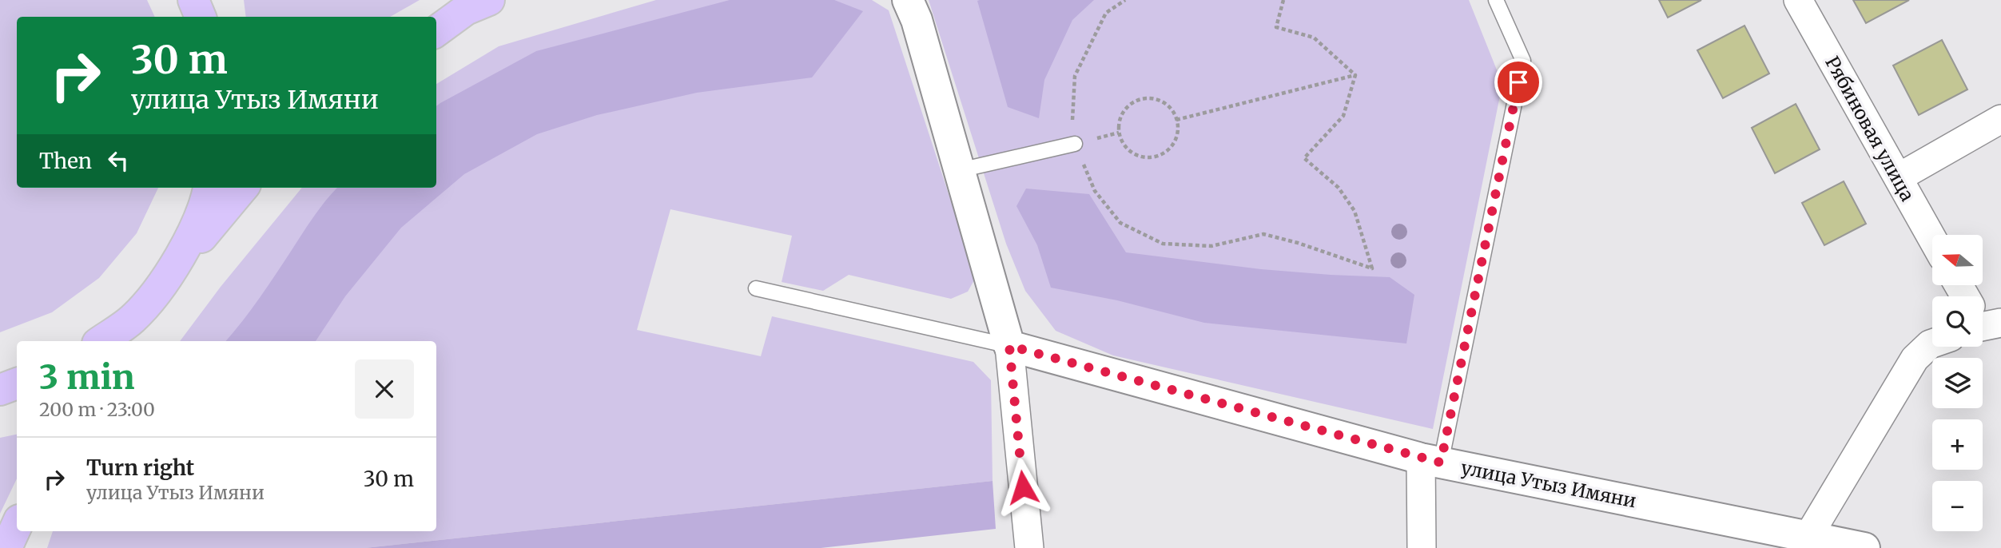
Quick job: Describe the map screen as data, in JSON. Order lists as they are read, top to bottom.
{
  "streets": {
    "street": ["Рябиновая улица", "улица Утыз Имяни"]
  },
  "north": "left",
  "page": {
    "turn": ["30 m", "улица Утыз Имяни"],
    "then": "Then",
    "map_buttons": ["+", "−"],
    "heading": ["3 min", "200 m · 23:00"],
    "list": [
      {
        "name": "Turn right",
        "note": "улица Утыз Имяни",
        "value": "30 m"
      }
    ]
  }
}
